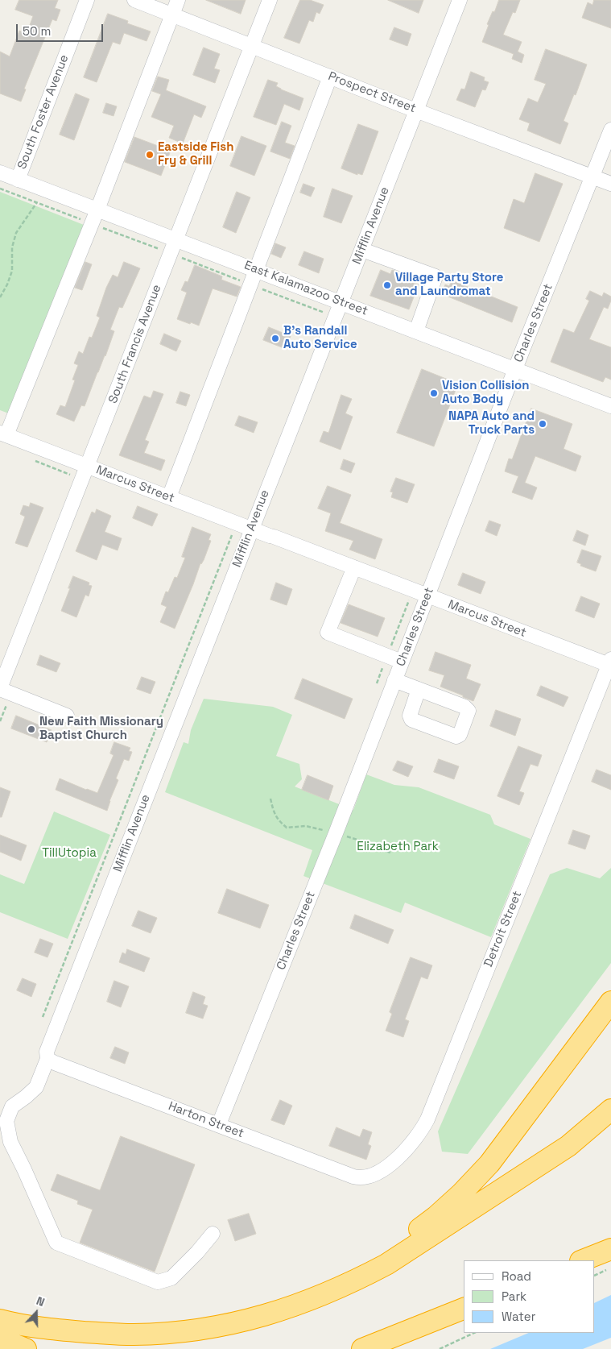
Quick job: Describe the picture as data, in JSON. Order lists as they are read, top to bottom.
{
  "streets": {
    "street": [
      "Prospect Street",
      "South Foster Avenue",
      "Mifflin Avenue",
      "East Kalamazoo Street",
      "Charles Street",
      "South Francis Avenue",
      "Marcus Street",
      "Detroit Street",
      "Harton Street"
    ]
  },
  "crossings": [
    ["Prospect Street", "Mifflin Avenue"],
    ["Prospect Street", "Charles Street"],
    ["Prospect Street", "South Francis Avenue"],
    ["South Foster Avenue", "East Kalamazoo Street"],
    ["Mifflin Avenue", "East Kalamazoo Street"],
    ["Mifflin Avenue", "Marcus Street"],
    ["Mifflin Avenue", "Harton Street"],
    ["East Kalamazoo Street", "Charles Street"],
    ["East Kalamazoo Street", "South Francis Avenue"],
    ["Charles Street", "Marcus Street"],
    ["Charles Street", "Harton Street"],
    ["South Francis Avenue", "Marcus Street"],
    ["Marcus Street", "Detroit Street"],
    ["Detroit Street", "Harton Street"]
  ],
  "parks": ["Elizabeth Park", "TillUtopia"],
  "places": [
    "Eastside Fish Fry & Grill",
    "Village Party Store and Laundromat",
    "B's Randall Auto Service",
    "Vision Collision Auto Body",
    "NAPA Auto and Truck Parts",
    "New Faith Missionary Baptist Church"
  ],
  "legend": ["Road", "Park", "Water"],
  "scale_bar": "50 m",
  "north": "top"
}
